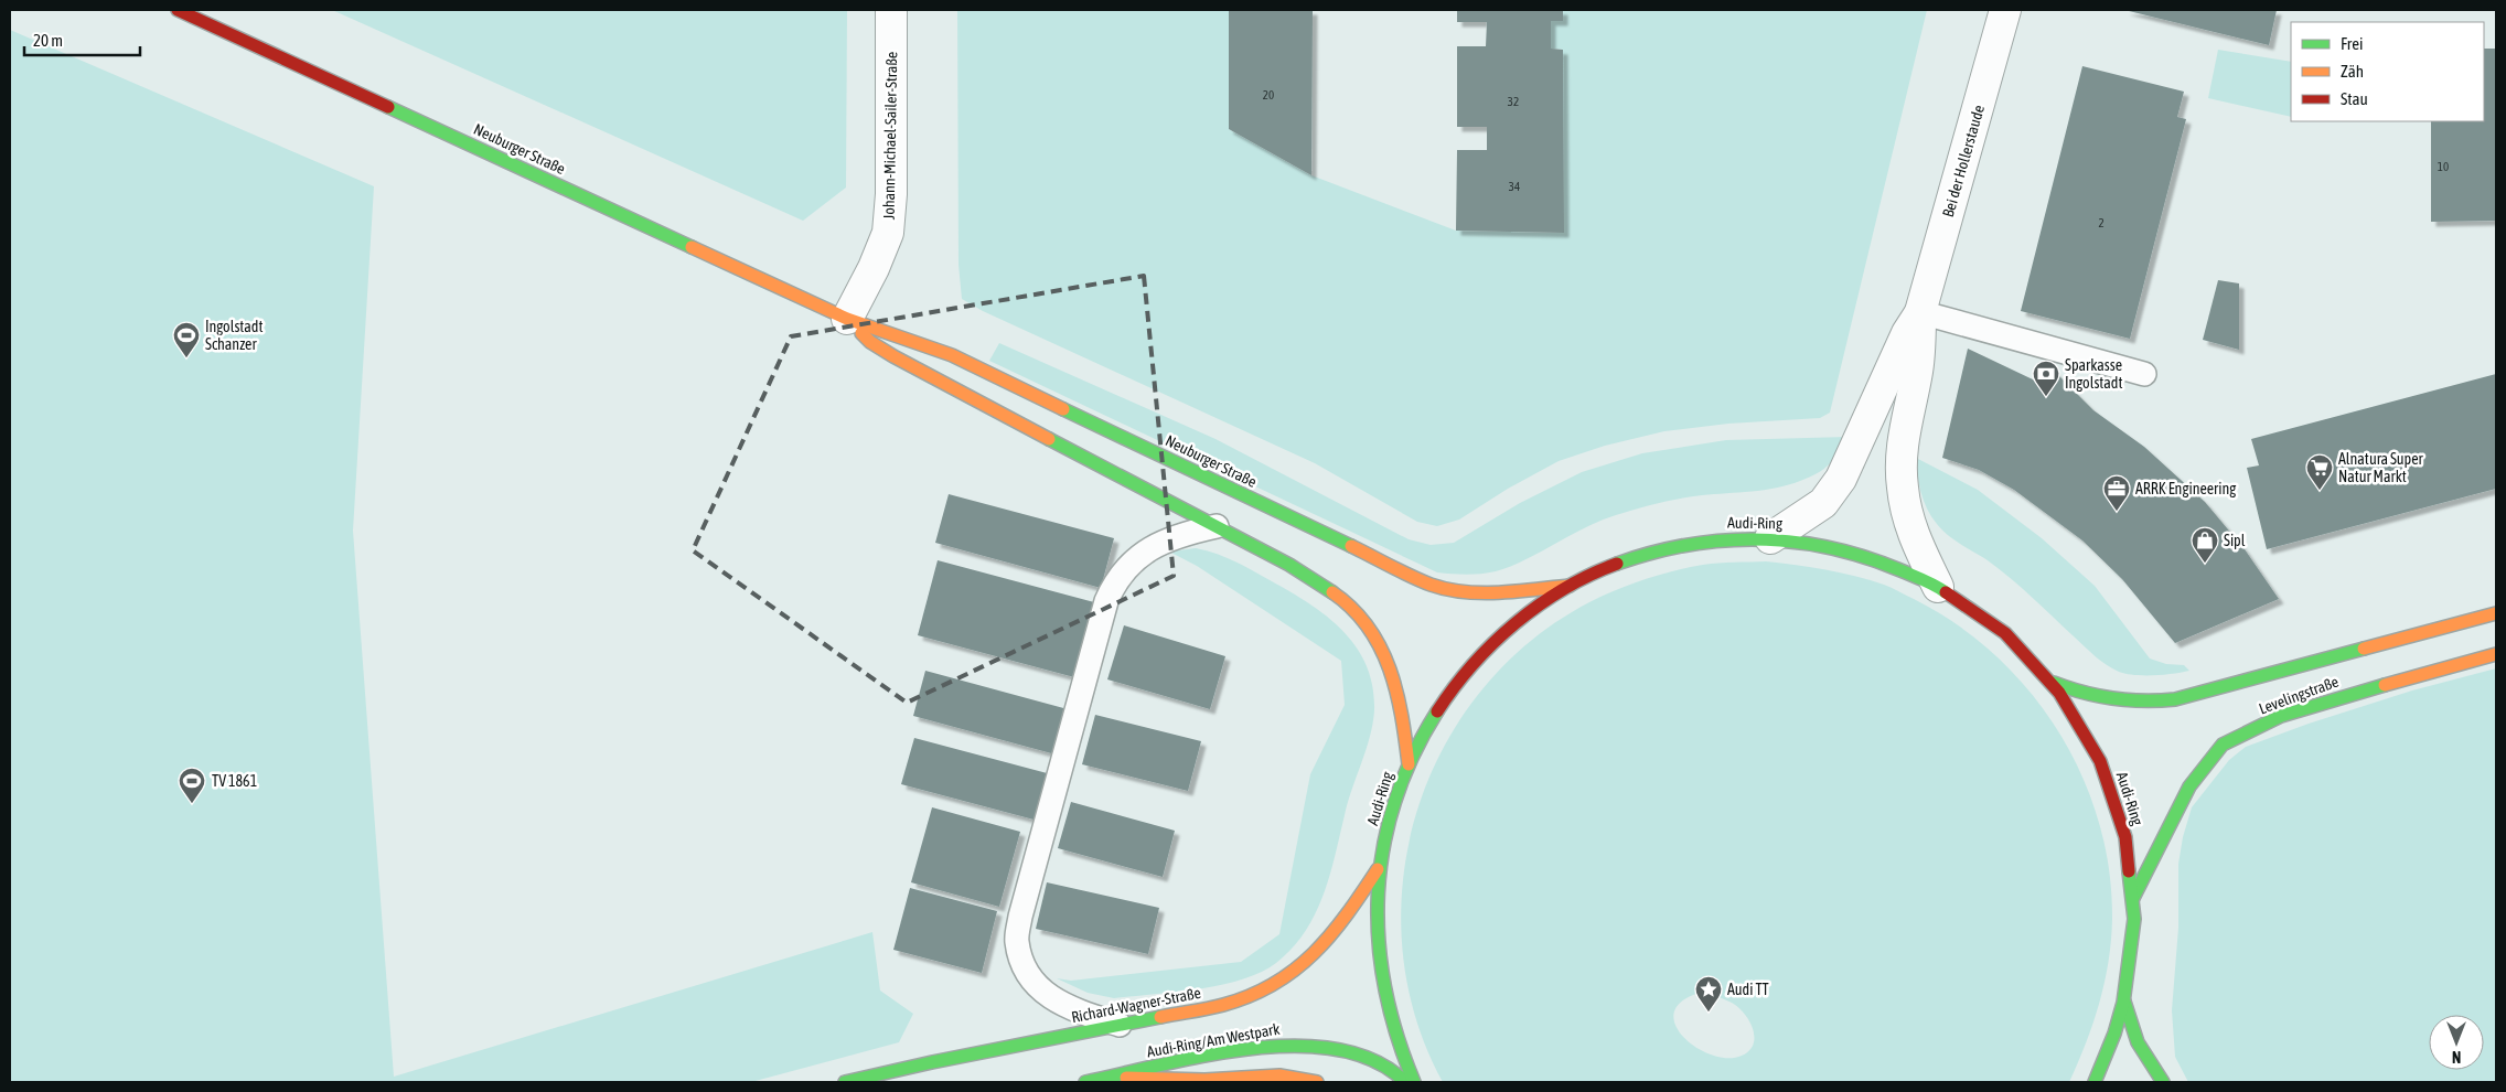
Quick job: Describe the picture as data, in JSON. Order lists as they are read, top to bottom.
{
  "streets": {
    "main road": [
      "Neuburger Straße",
      "Audi-Ring",
      "Levelingstraße",
      "Richard-Wagner-Straße",
      "Audi-Ring/Am Westpark"
    ],
    "street": ["Johann-Michael-Sailer-Straße", "Bei der Hollerstaude"]
  },
  "crossings": [
    ["Johann-Michael-Sailer-Straße", "Neuburger Straße"],
    ["Neuburger Straße", "Audi-Ring"],
    ["Bei der Hollerstaude", "Audi-Ring"],
    ["Audi-Ring", "Levelingstraße"],
    ["Audi-Ring", "Richard-Wagner-Straße"]
  ],
  "places": {
    "sports": ["Ingolstadt Schanzer", "TV 1861"],
    "bank": ["Sparkasse Ingolstadt"],
    "supermarket": ["Alnatura Super Natur Markt"],
    "office": ["ARRK Engineering"],
    "shop": ["Sipl"],
    "place": ["Audi TT"]
  },
  "house_numbers": [
    "20",
    "32",
    "10",
    "34",
    "2"
  ],
  "legend": ["Frei", "Zäh", "Stau"],
  "scale_bar": "20 m",
  "north": "bottom"
}
